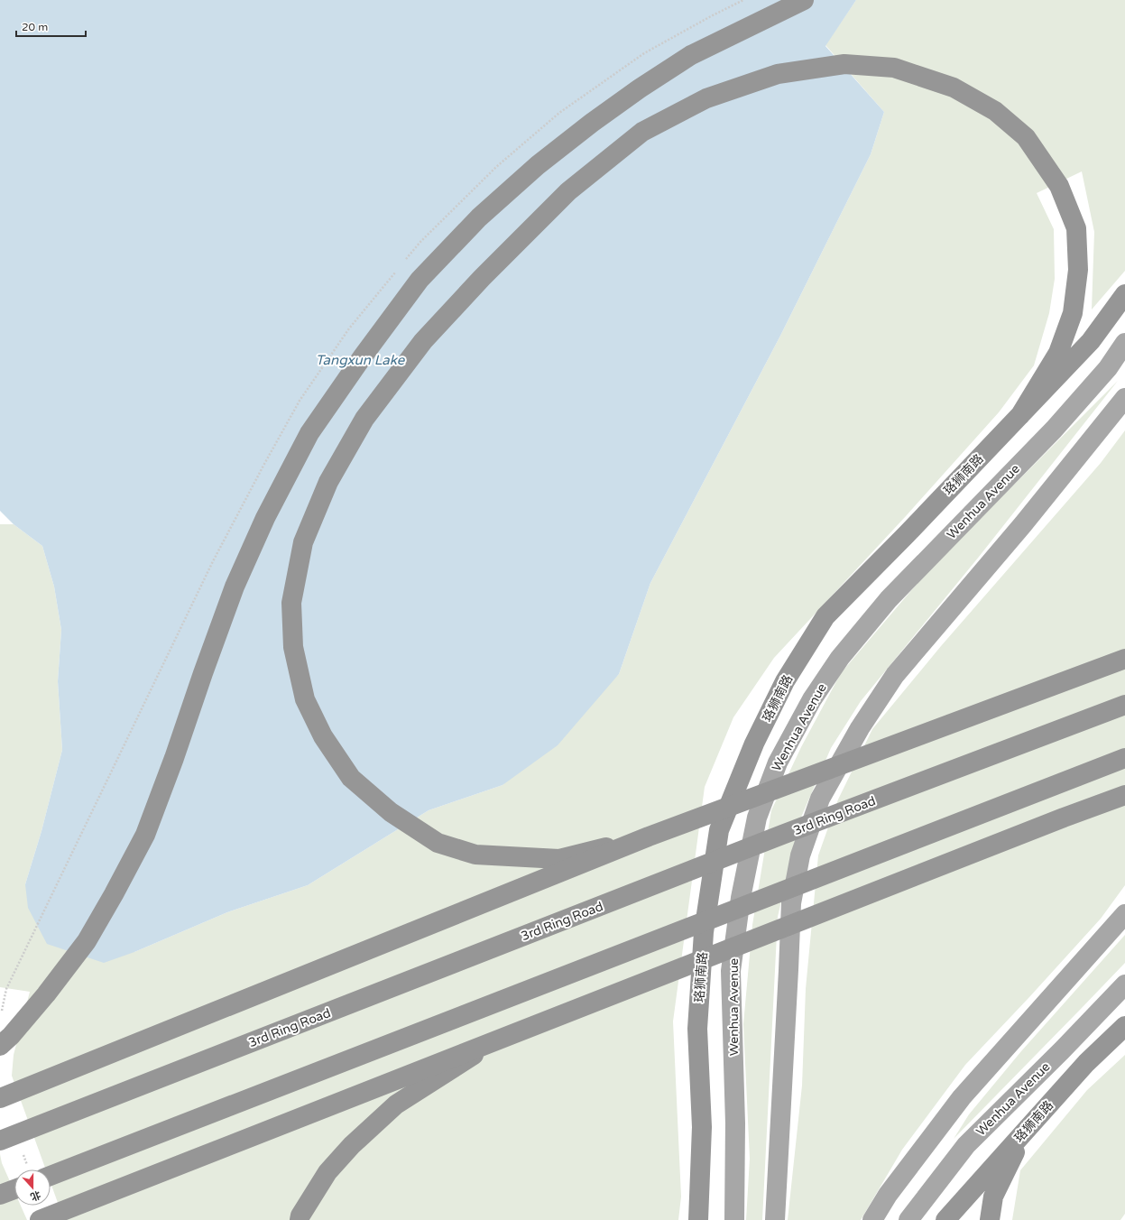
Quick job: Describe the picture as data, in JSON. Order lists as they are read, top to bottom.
{
  "streets": {
    "highway": ["珞狮南路", "3rd Ring Road"],
    "main road": ["Wenhua Avenue"]
  },
  "water": ["Tangxun Lake"],
  "scale_bar": "20 m",
  "north": "bottom"
}
